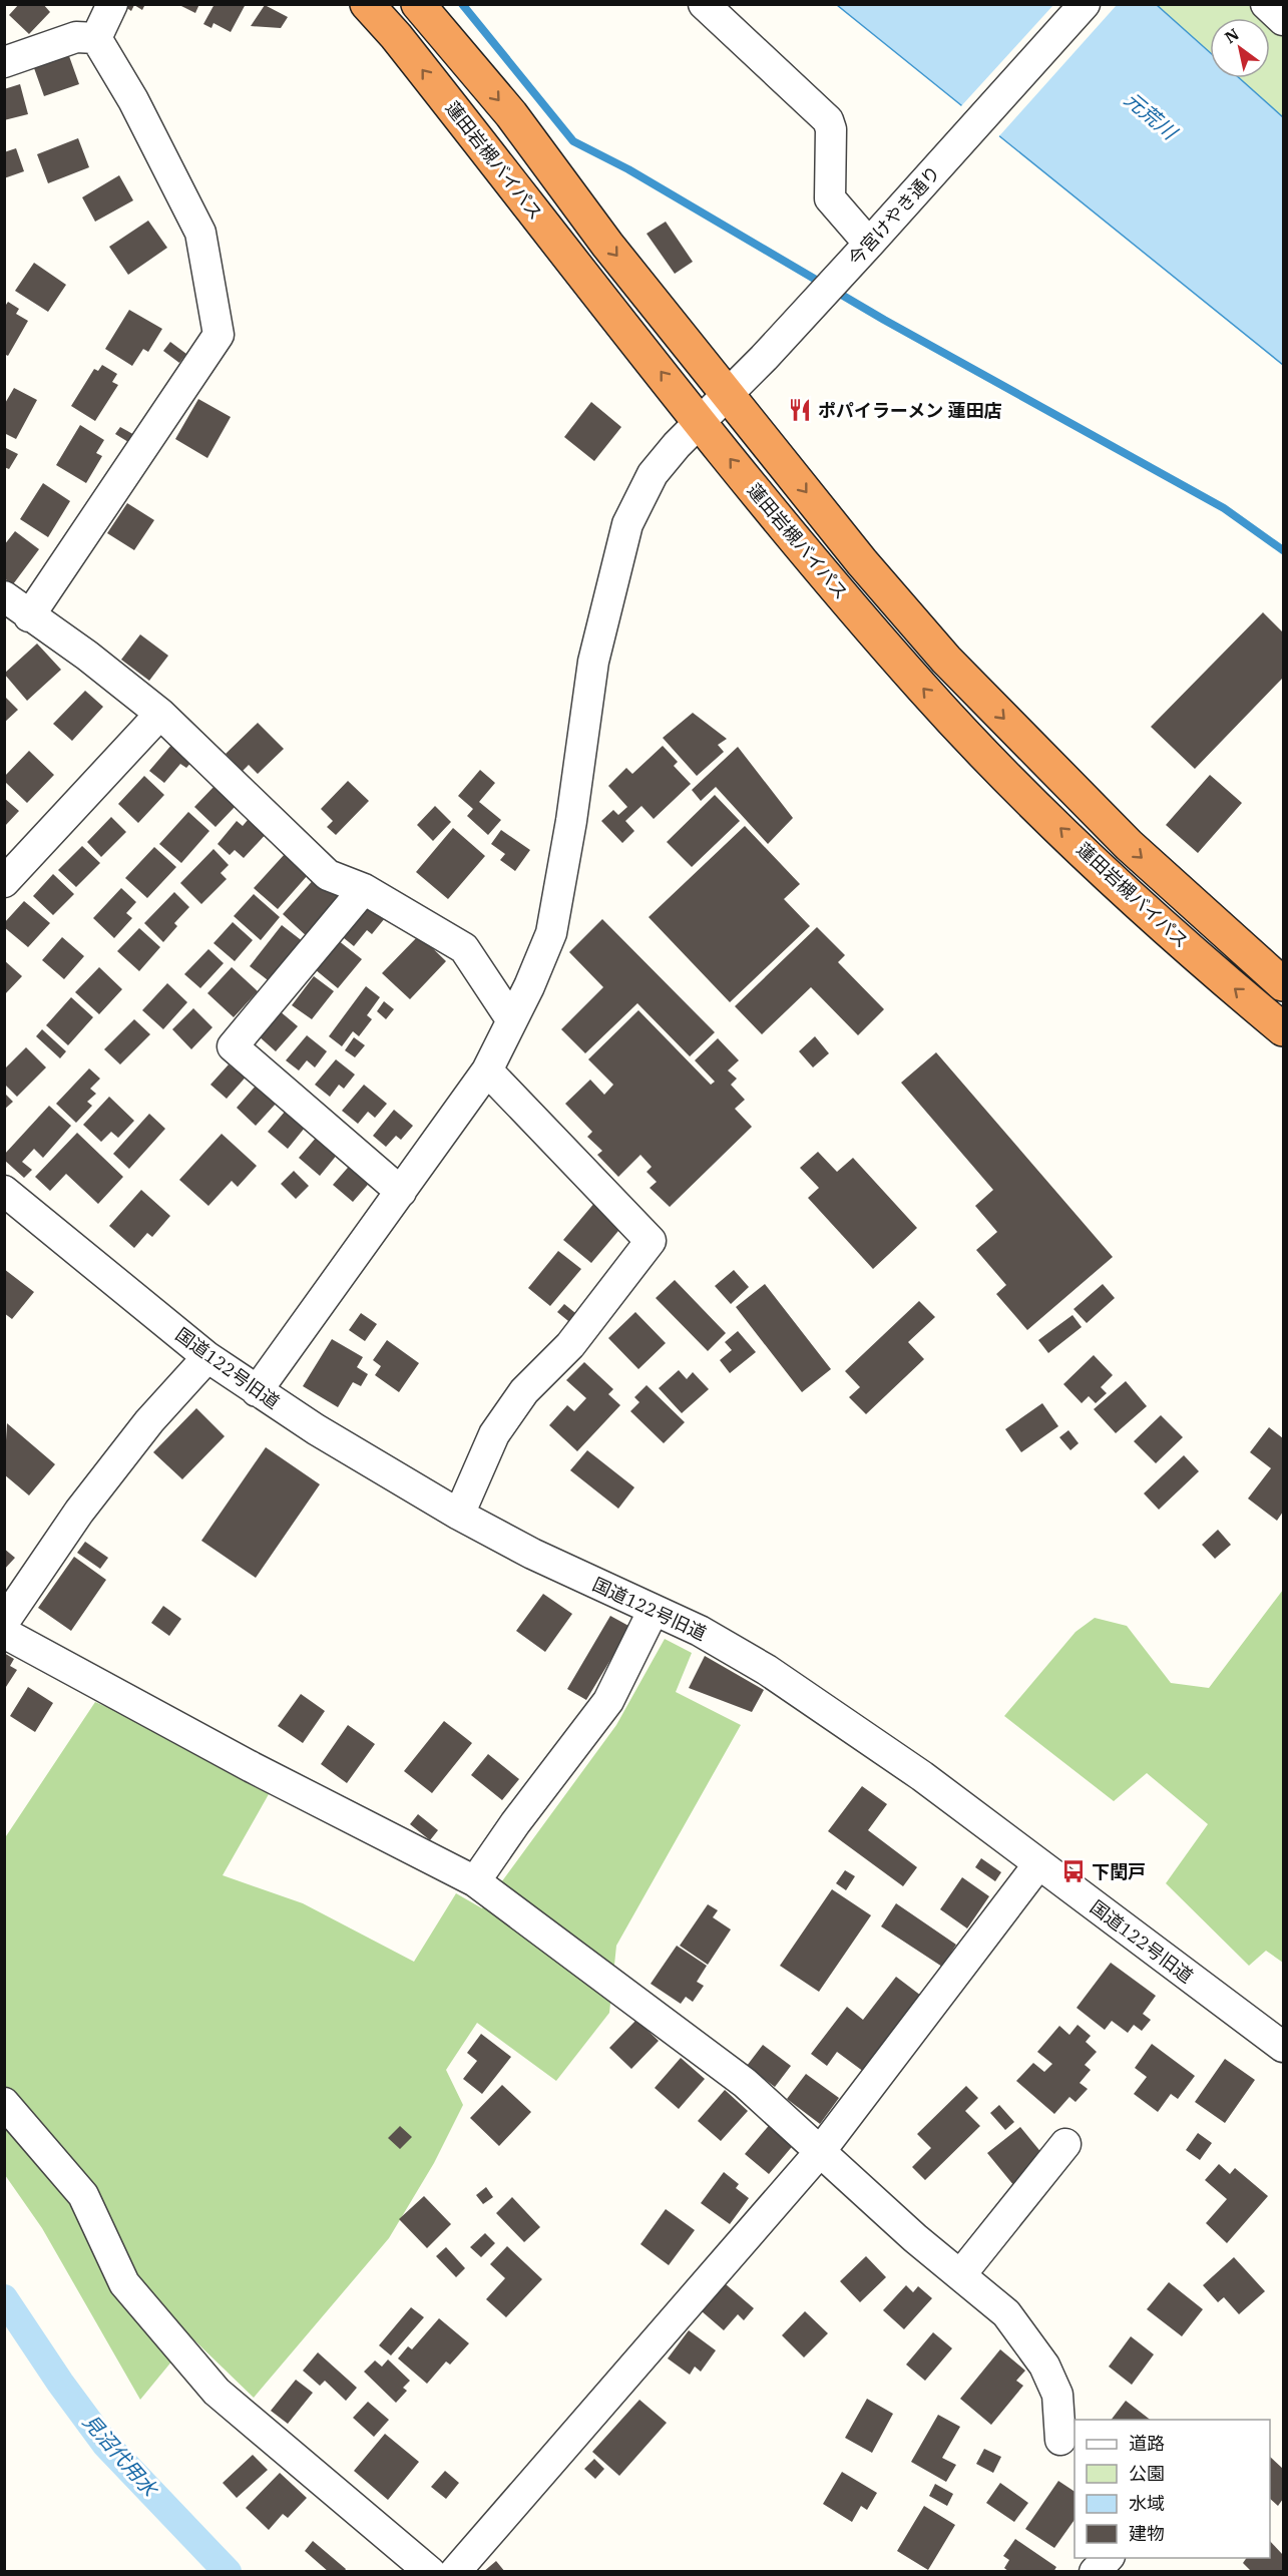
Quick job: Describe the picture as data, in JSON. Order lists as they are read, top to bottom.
{
  "streets": {
    "highway": ["蓮田岩槻バイパス"],
    "street": ["今宮けやき通り", "国道122号旧道"]
  },
  "crossings": [
    ["蓮田岩槻バイパス", "今宮けやき通り"],
    ["今宮けやき通り", "国道122号旧道"]
  ],
  "water": ["元荒川", "見沼代用水"],
  "places": {
    "restaurant": ["ポパイラーメン 蓮田店"],
    "bus stop": ["下閏戸"]
  },
  "legend": [
    "道路",
    "公園",
    "水域",
    "建物"
  ],
  "north": "top left"
}
